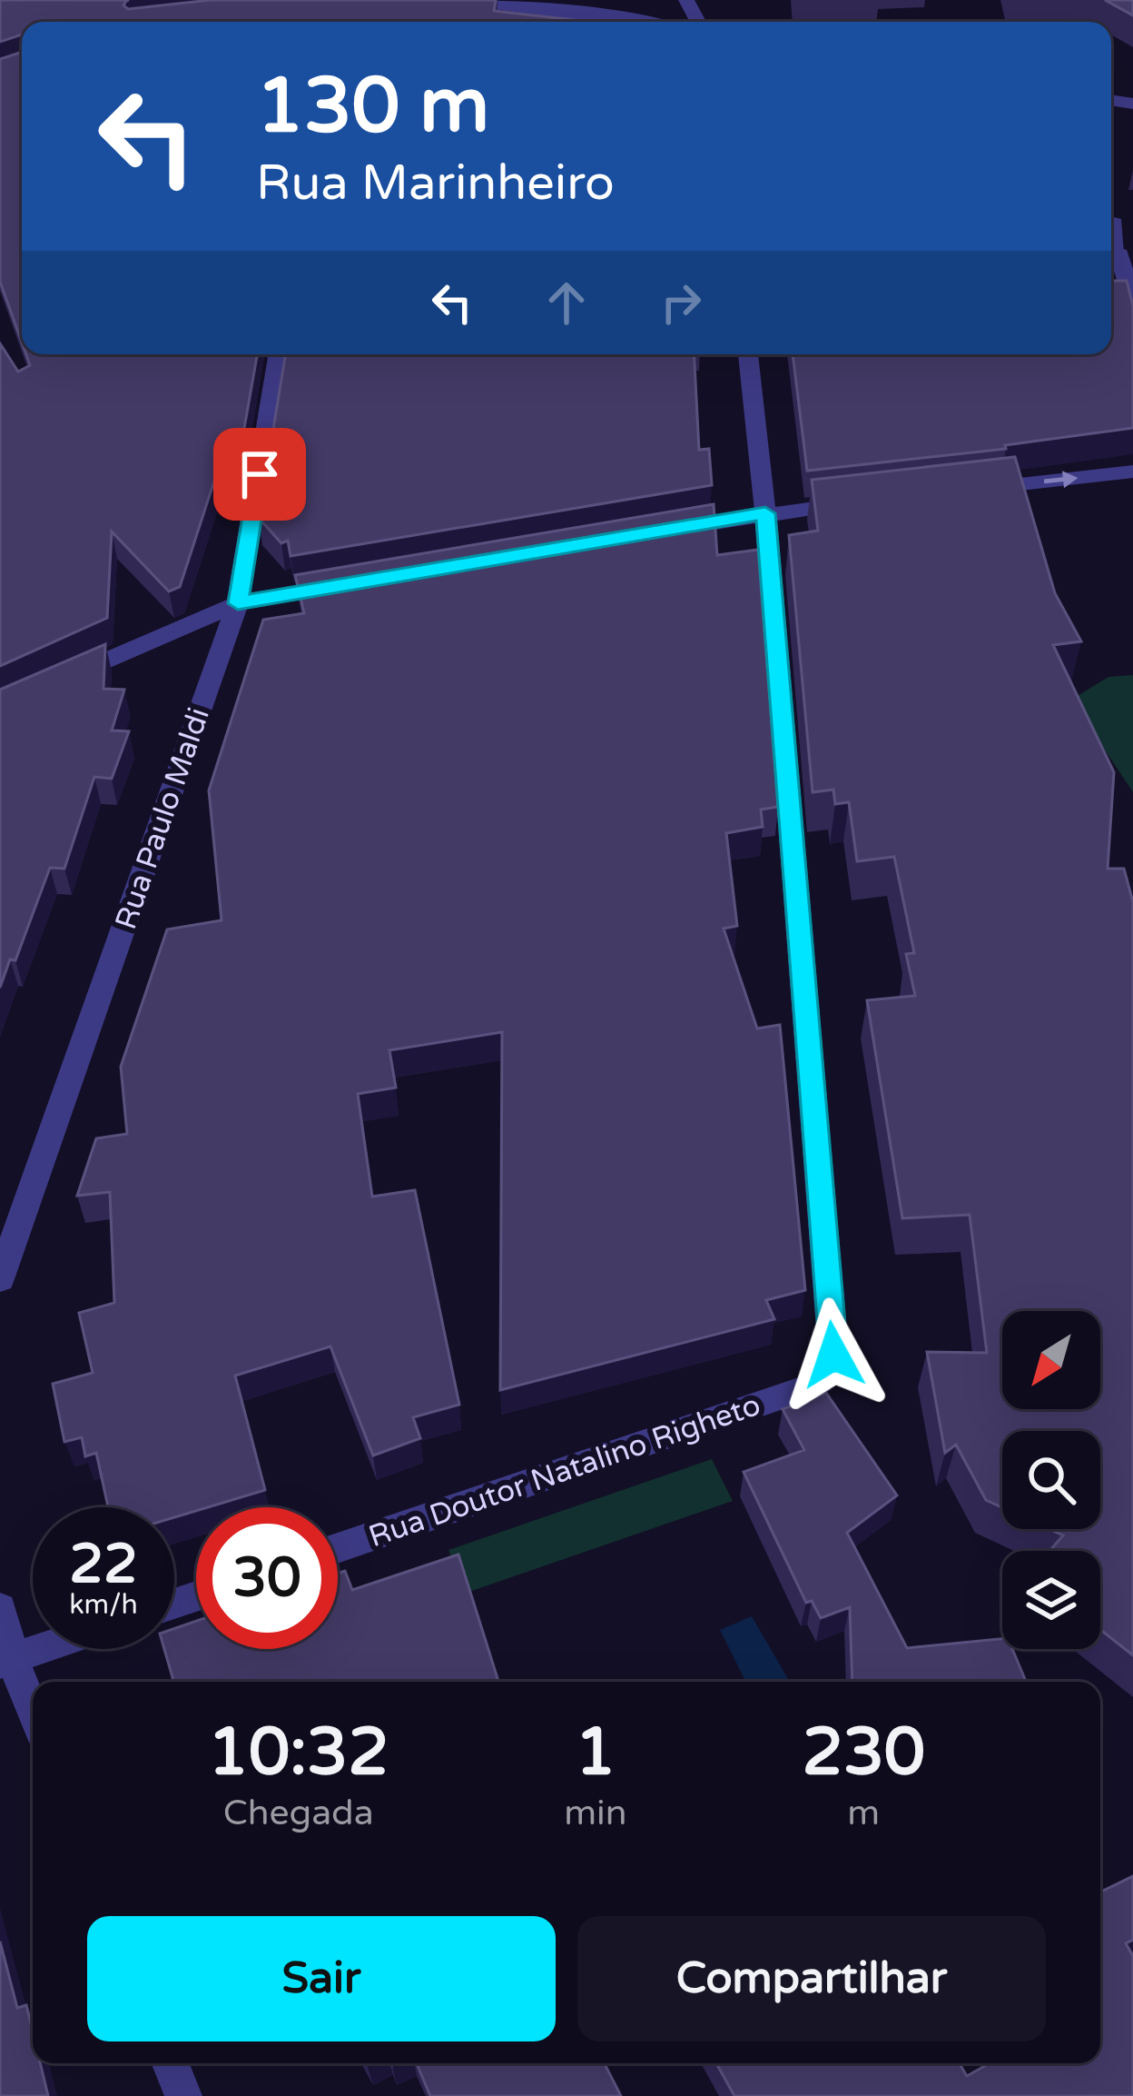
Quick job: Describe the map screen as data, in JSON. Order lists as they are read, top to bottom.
{
  "streets": {
    "street": ["Rua Paulo Maldi", "Rua Doutor Natalino Righeto"]
  },
  "north": "bottom left",
  "page": {
    "turn": ["130 m", "Rua Marinheiro"],
    "speed": "22 km/h",
    "limit": "30",
    "eta": [
      "10:32",
      "Chegada",
      "1",
      "min",
      "230",
      "m"
    ],
    "buttons": ["Sair", "Compartilhar"]
  }
}
